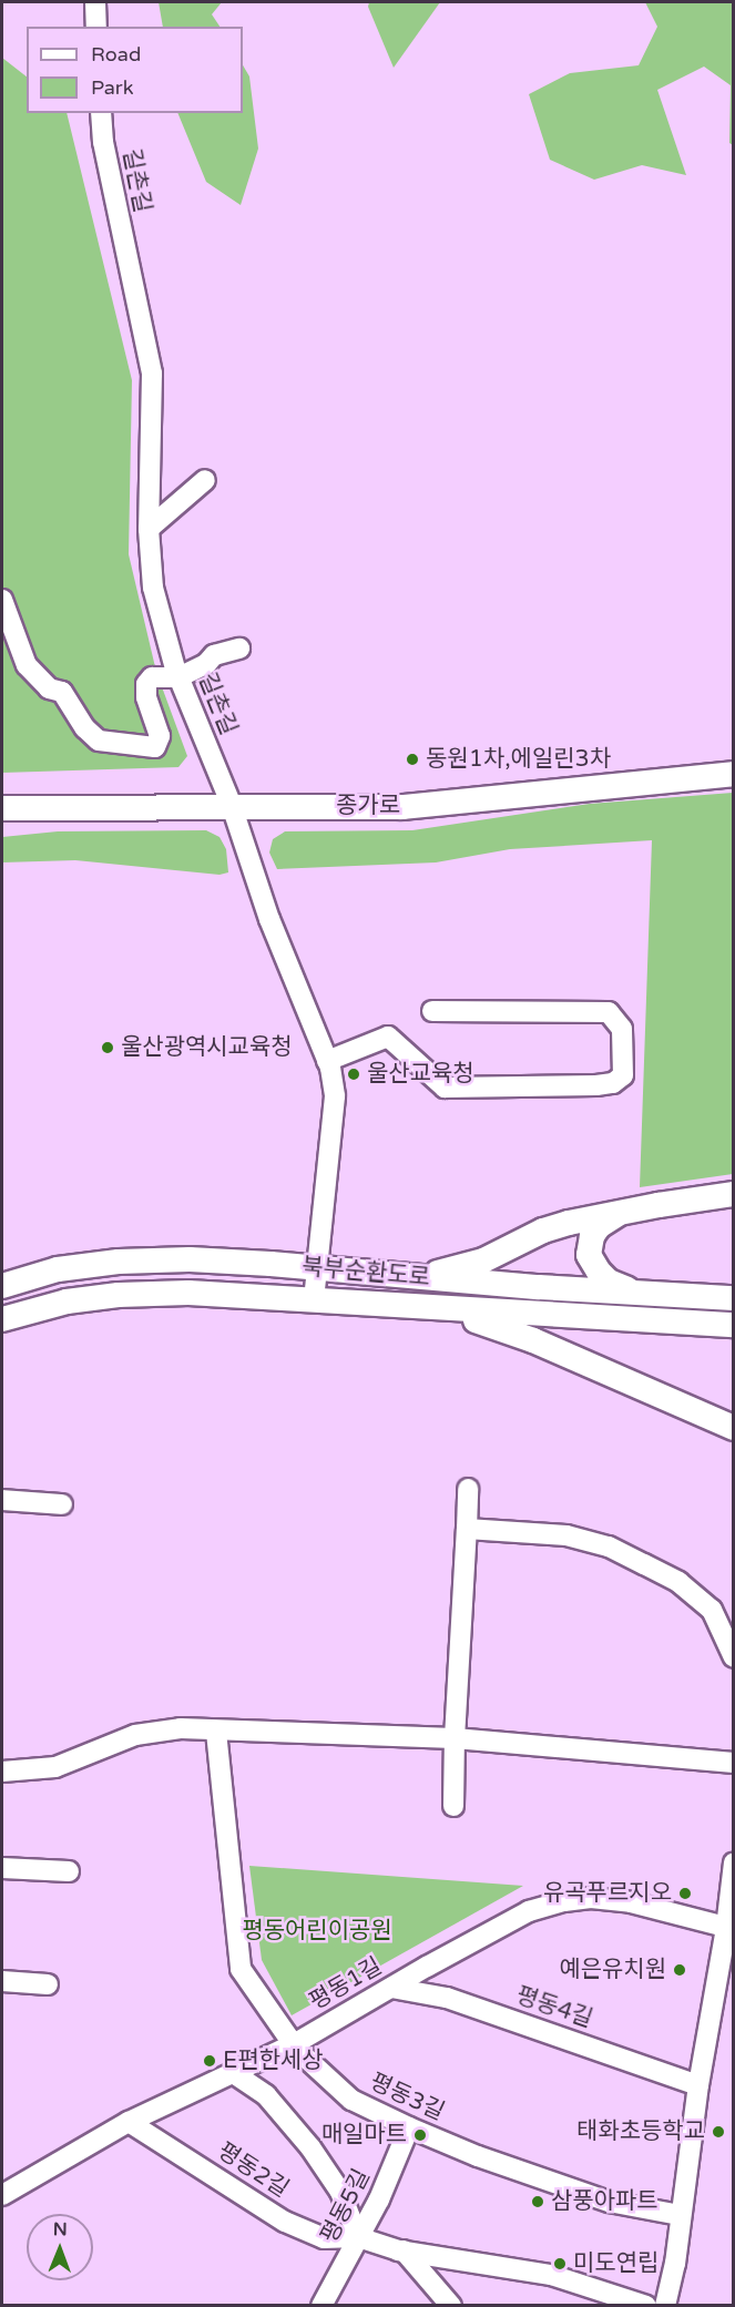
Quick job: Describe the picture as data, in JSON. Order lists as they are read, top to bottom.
{
  "streets": {
    "main road": ["종가로", "북부순환도로"],
    "street": [
      "길촌길",
      "평동1길",
      "평동4길",
      "평동3길",
      "평동2길",
      "평동5길"
    ]
  },
  "crossings": [
    ["길촌길", "종가로"],
    ["길촌길", "북부순환도로"],
    ["평동1길", "평동4길"],
    ["평동1길", "평동3길"],
    ["평동1길", "평동2길"],
    ["평동3길", "평동5길"],
    ["평동2길", "평동5길"]
  ],
  "parks": ["평동어린이공원"],
  "places": [
    "동원1차,에일린3차",
    "울산광역시교육청",
    "울산교육청",
    "유곡푸르지오",
    "예은유치원",
    "E편한세상",
    "태화초등학교",
    "매일마트",
    "삼풍아파트",
    "미도연립"
  ],
  "legend": ["Road", "Park"],
  "north": "top"
}
